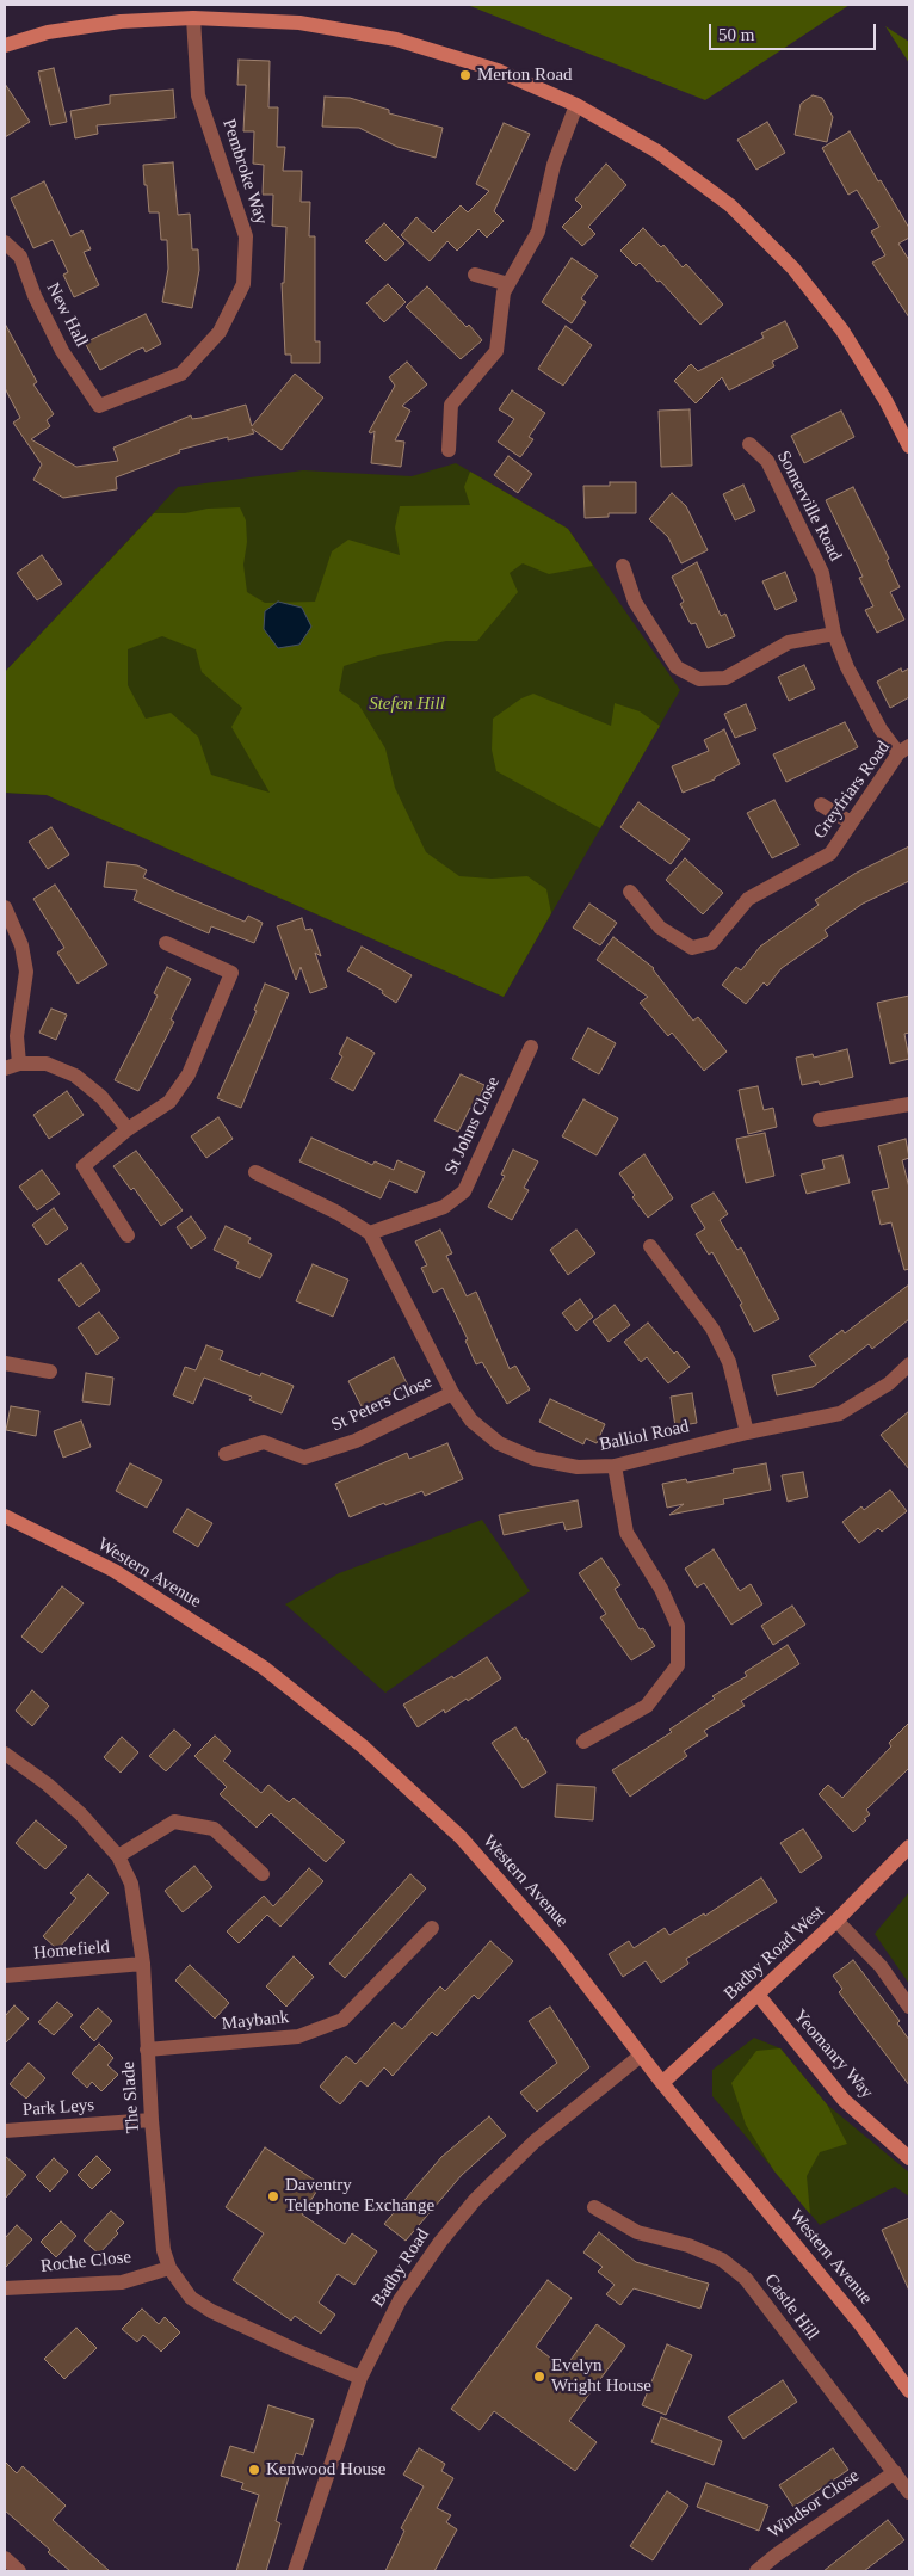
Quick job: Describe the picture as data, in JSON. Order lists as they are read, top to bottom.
{
  "streets": {
    "street": [
      "Pembroke Way",
      "New Hall",
      "Somerville Road",
      "Greyfriars Road",
      "St Johns Close",
      "St Peters Close",
      "Balliol Road",
      "Western Avenue",
      "Homefield",
      "Badby Road West",
      "Maybank",
      "Yeomanry Way",
      "The Slade",
      "Park Leys",
      "Roche Close",
      "Badby Road",
      "Castle Hill",
      "Windsor Close"
    ]
  },
  "crossings": [
    ["Pembroke Way", "New Hall"],
    ["Somerville Road", "Greyfriars Road"],
    ["St Johns Close", "Balliol Road"],
    ["St Peters Close", "Balliol Road"],
    ["Western Avenue", "Badby Road West"],
    ["Western Avenue", "Badby Road"],
    ["Homefield", "The Slade"],
    ["Badby Road West", "Yeomanry Way"],
    ["Maybank", "The Slade"],
    ["The Slade", "Park Leys"],
    ["The Slade", "Roche Close"],
    ["The Slade", "Badby Road"],
    ["Castle Hill", "Windsor Close"]
  ],
  "parks": ["Stefen Hill"],
  "places": [
    "Merton Road",
    "Daventry Telephone Exchange",
    "Evelyn Wright House",
    "Kenwood House"
  ],
  "scale_bar": "50 m"
}
